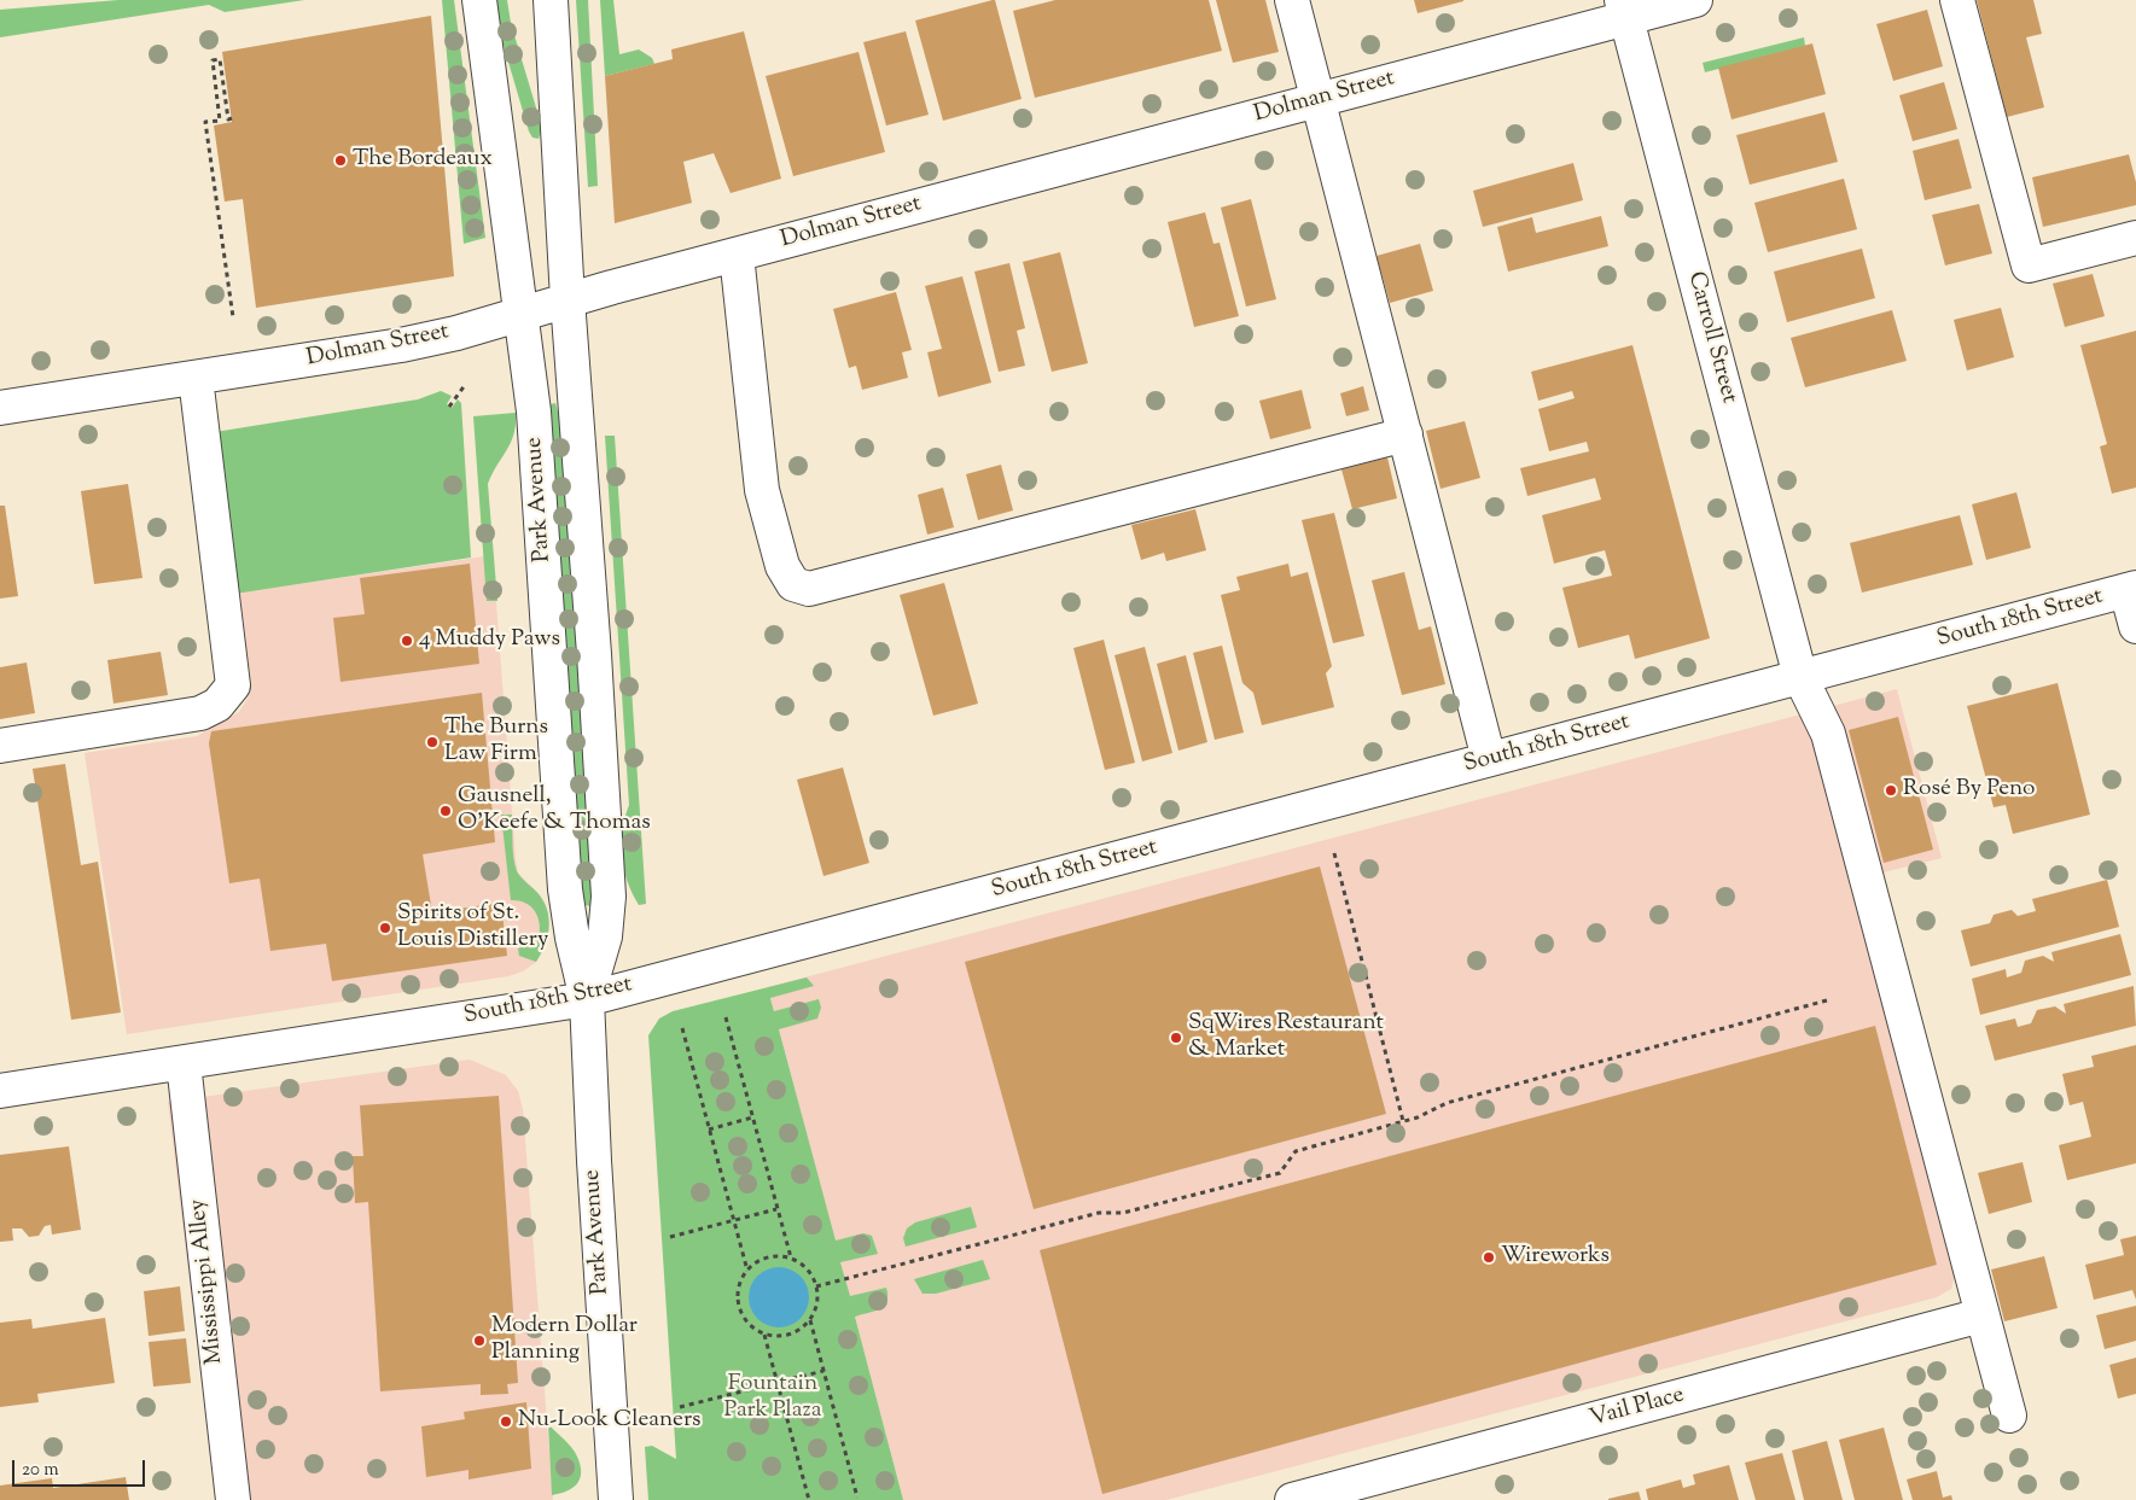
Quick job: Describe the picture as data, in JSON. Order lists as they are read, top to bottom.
{
  "streets": {
    "street": [
      "Dolman Street",
      "Carroll Street",
      "Park Avenue",
      "South 18th Street",
      "Mississippi Alley",
      "Vail Place"
    ]
  },
  "crossings": [
    ["Dolman Street", "Carroll Street"],
    ["Dolman Street", "Park Avenue"],
    ["Carroll Street", "South 18th Street"],
    ["Carroll Street", "Vail Place"],
    ["Park Avenue", "South 18th Street"],
    ["South 18th Street", "Mississippi Alley"]
  ],
  "parks": ["Fountain Park Plaza"],
  "places": [
    "The Bordeaux",
    "4 Muddy Paws",
    "The Burns Law Firm",
    "Rosé By Peno",
    "Gausnell, O'Keefe & Thomas",
    "Spirits of St. Louis Distillery",
    "SqWires Restaurant & Market",
    "Wireworks",
    "Modern Dollar Planning",
    "Nu-Look Cleaners"
  ],
  "scale_bar": "20 m"
}
